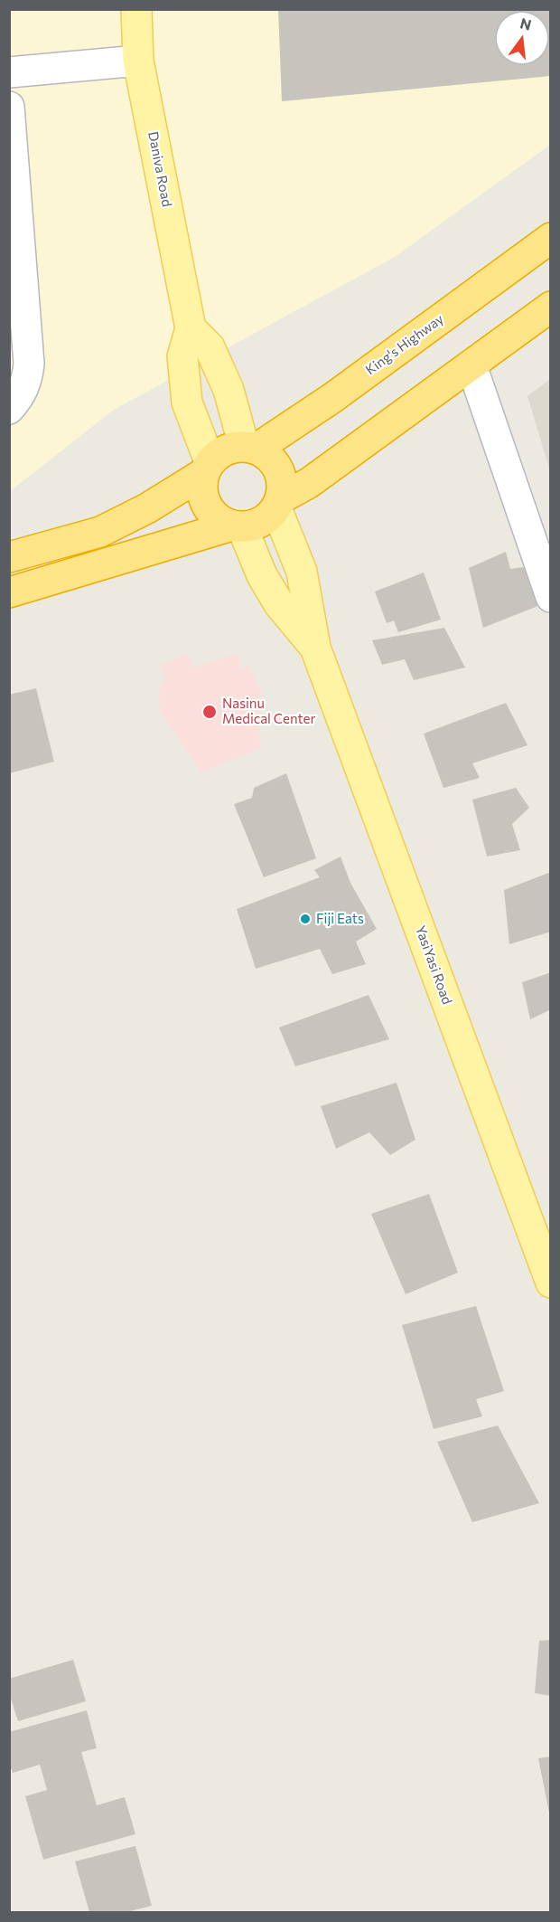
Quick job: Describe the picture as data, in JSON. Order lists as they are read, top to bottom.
{
  "streets": {
    "highway": ["King's Highway"],
    "main road": ["Daniva Road", "YasiYasi Road"]
  },
  "crossings": [
    ["King's Highway", "YasiYasi Road"]
  ],
  "places": ["Nasinu Medical Center", "Fiji Eats"],
  "north": "top"
}
